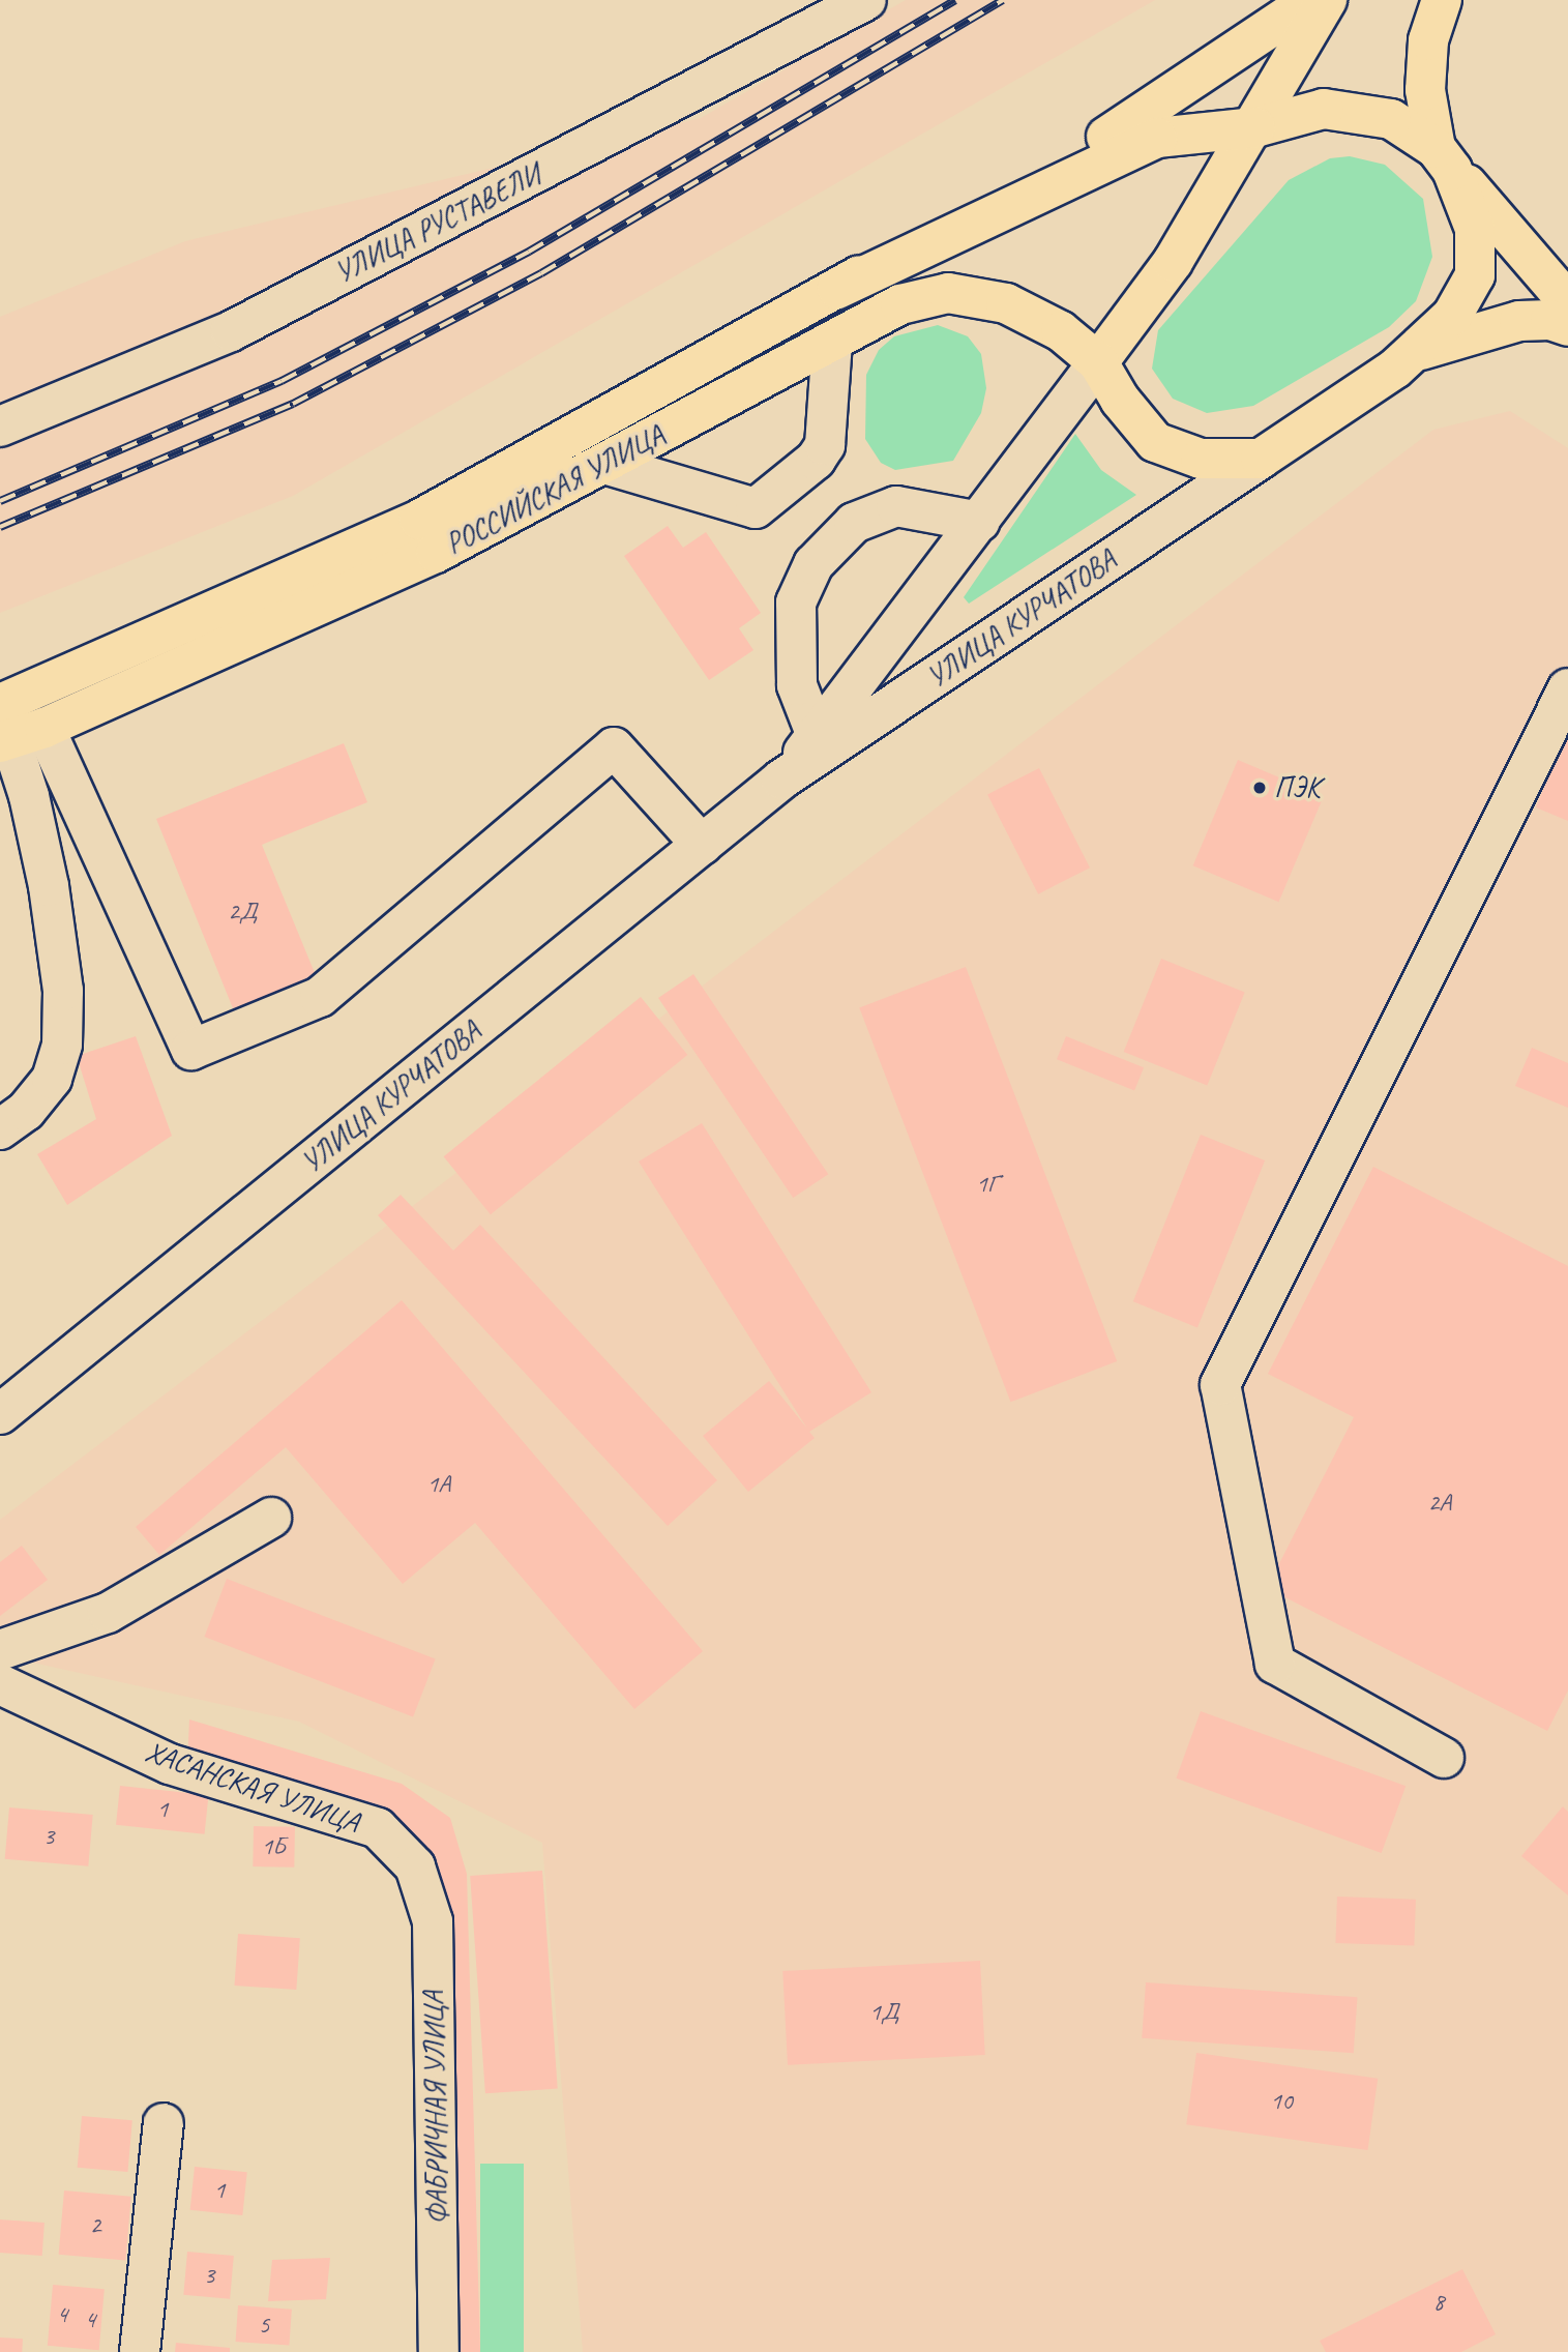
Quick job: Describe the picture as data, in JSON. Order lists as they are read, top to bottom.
{
  "streets": {
    "main road": ["РОССИЙСКАЯ УЛИЦА"],
    "street": [
      "УЛИЦА РУСТАВЕЛИ",
      "УЛИЦА КУРЧАТОВА",
      "ХАСАНСКАЯ УЛИЦА",
      "ФАБРИЧНАЯ УЛИЦА"
    ]
  },
  "crossings": [
    ["РОССИЙСКАЯ УЛИЦА", "УЛИЦА КУРЧАТОВА"],
    ["ХАСАНСКАЯ УЛИЦА", "ФАБРИЧНАЯ УЛИЦА"]
  ],
  "places": ["ПЭК"],
  "house_numbers": [
    "2Д",
    "1Г",
    "1А",
    "2А",
    "1",
    "3",
    "1Б",
    "1Д",
    "10",
    "1",
    "2",
    "3",
    "8",
    "4",
    "4",
    "5"
  ]
}
